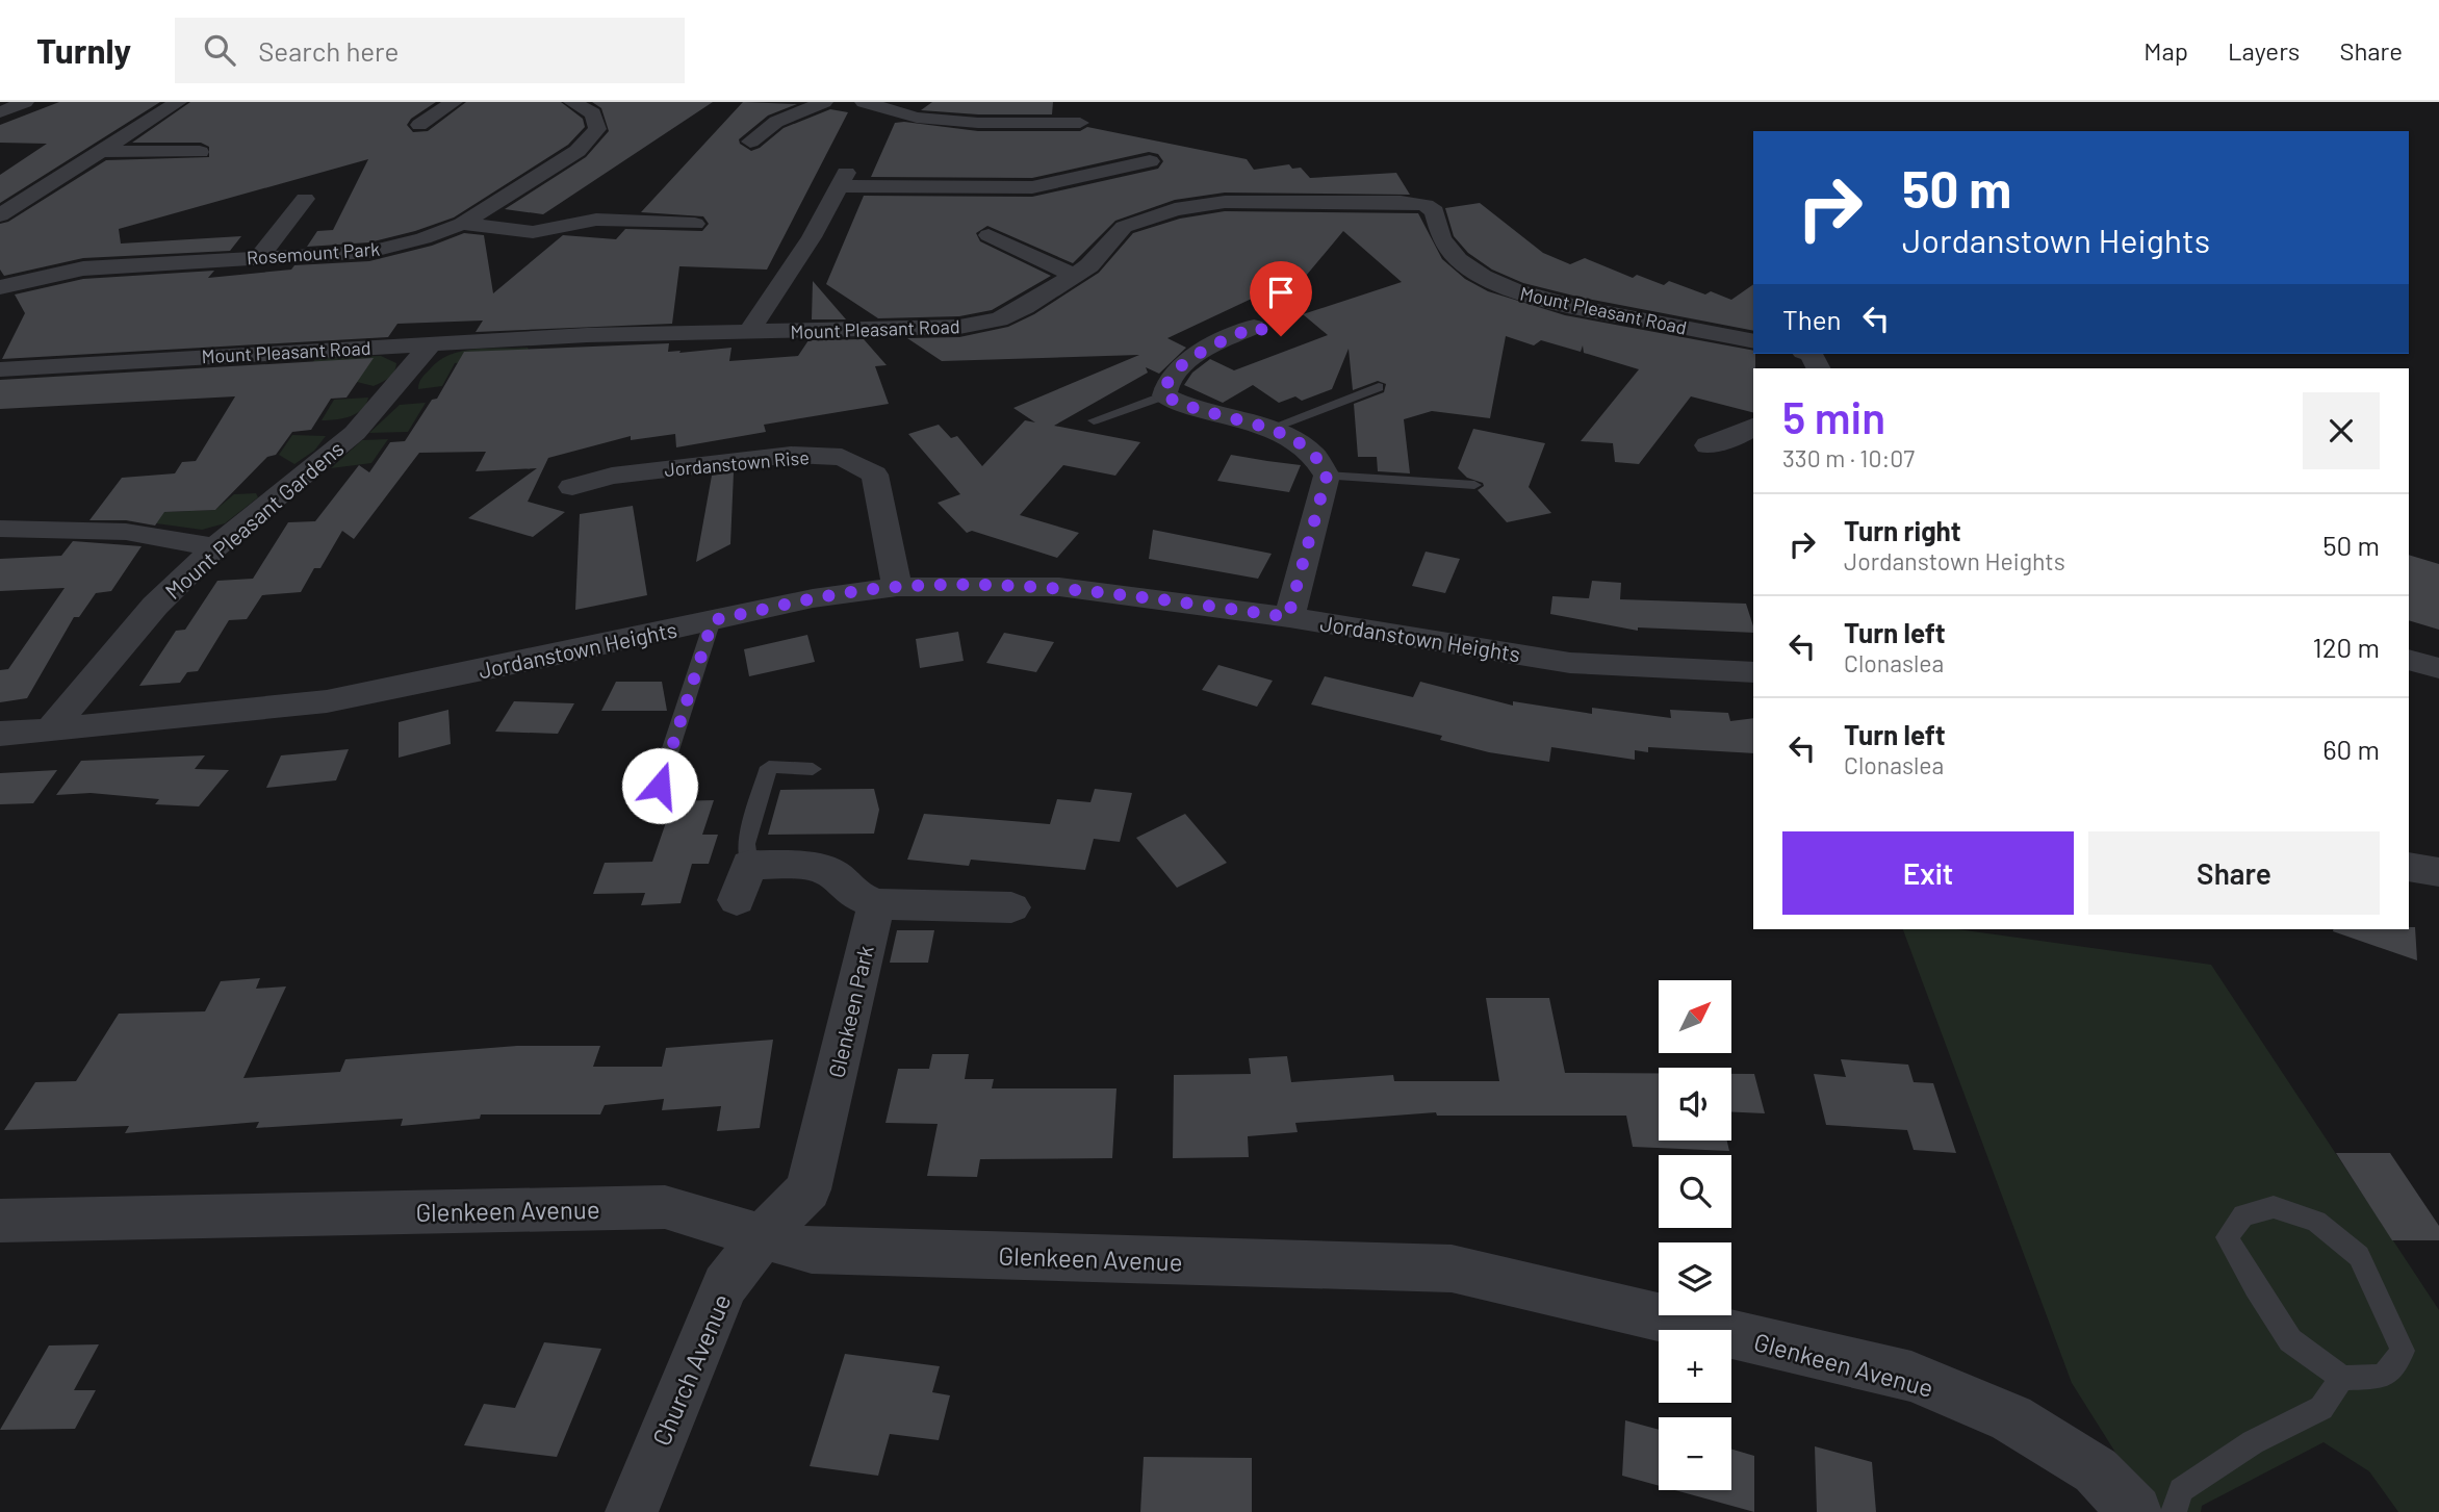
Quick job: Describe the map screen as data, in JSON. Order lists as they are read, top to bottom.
{
  "streets": {
    "street": [
      "Rosemount Park",
      "Mount Pleasant Road",
      "Jordanstown Rise",
      "Mount Pleasant Gardens",
      "Jordanstown Heights",
      "Glenkeen Park",
      "Glenkeen Avenue",
      "Church Avenue"
    ]
  },
  "crossings": [
    ["Mount Pleasant Road", "Mount Pleasant Gardens"],
    ["Jordanstown Rise", "Jordanstown Heights"],
    ["Mount Pleasant Gardens", "Jordanstown Heights"],
    ["Glenkeen Park", "Glenkeen Avenue"],
    ["Glenkeen Park", "Church Avenue"],
    ["Glenkeen Avenue", "Church Avenue"]
  ],
  "north": "top right",
  "page": {
    "header": "Turnly",
    "search": "Search here",
    "nav": ["Map", "Layers", "Share"],
    "turn": ["50 m", "Jordanstown Heights"],
    "then": "Then",
    "heading": ["5 min", "330 m · 10:07"],
    "list": [
      {
        "name": "Turn right",
        "note": "Jordanstown Heights",
        "value": "50 m"
      },
      {
        "name": "Turn left",
        "note": "Clonaslea",
        "value": "120 m"
      },
      {
        "name": "Turn left",
        "note": "Clonaslea",
        "value": "60 m"
      }
    ],
    "buttons": ["Exit", "Share"],
    "map_buttons": ["+", "−"]
  }
}
